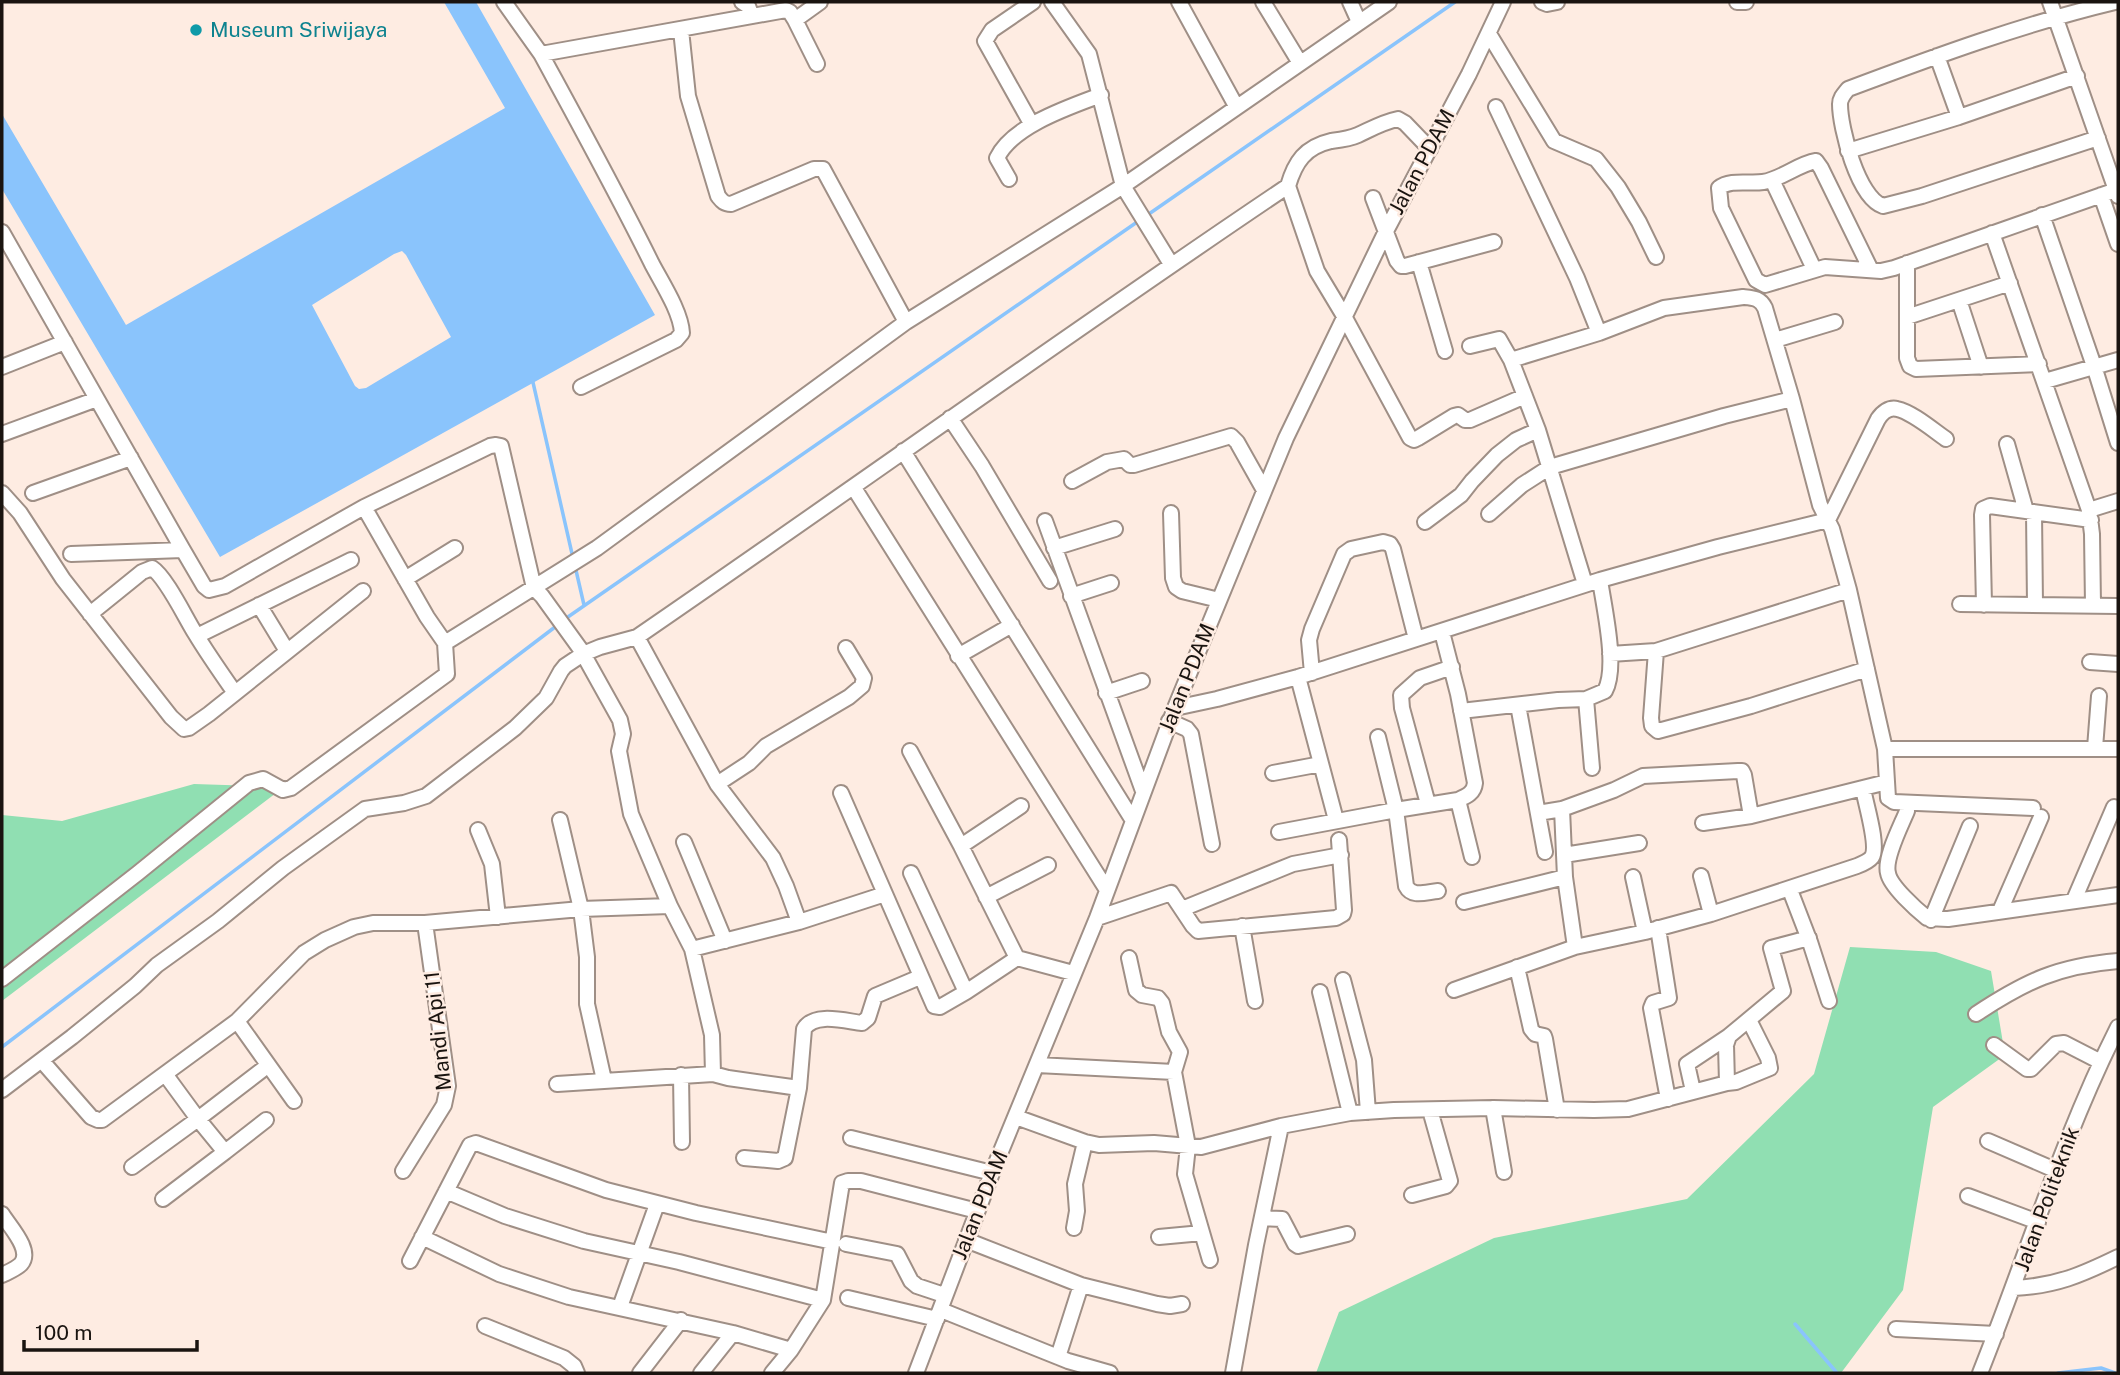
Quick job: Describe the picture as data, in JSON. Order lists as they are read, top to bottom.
{
  "streets": {
    "street": ["Jalan PDAM", "Mandi Api 11", "Jalan Politeknik"]
  },
  "places": ["Museum Sriwijaya"],
  "scale_bar": "100 m"
}
